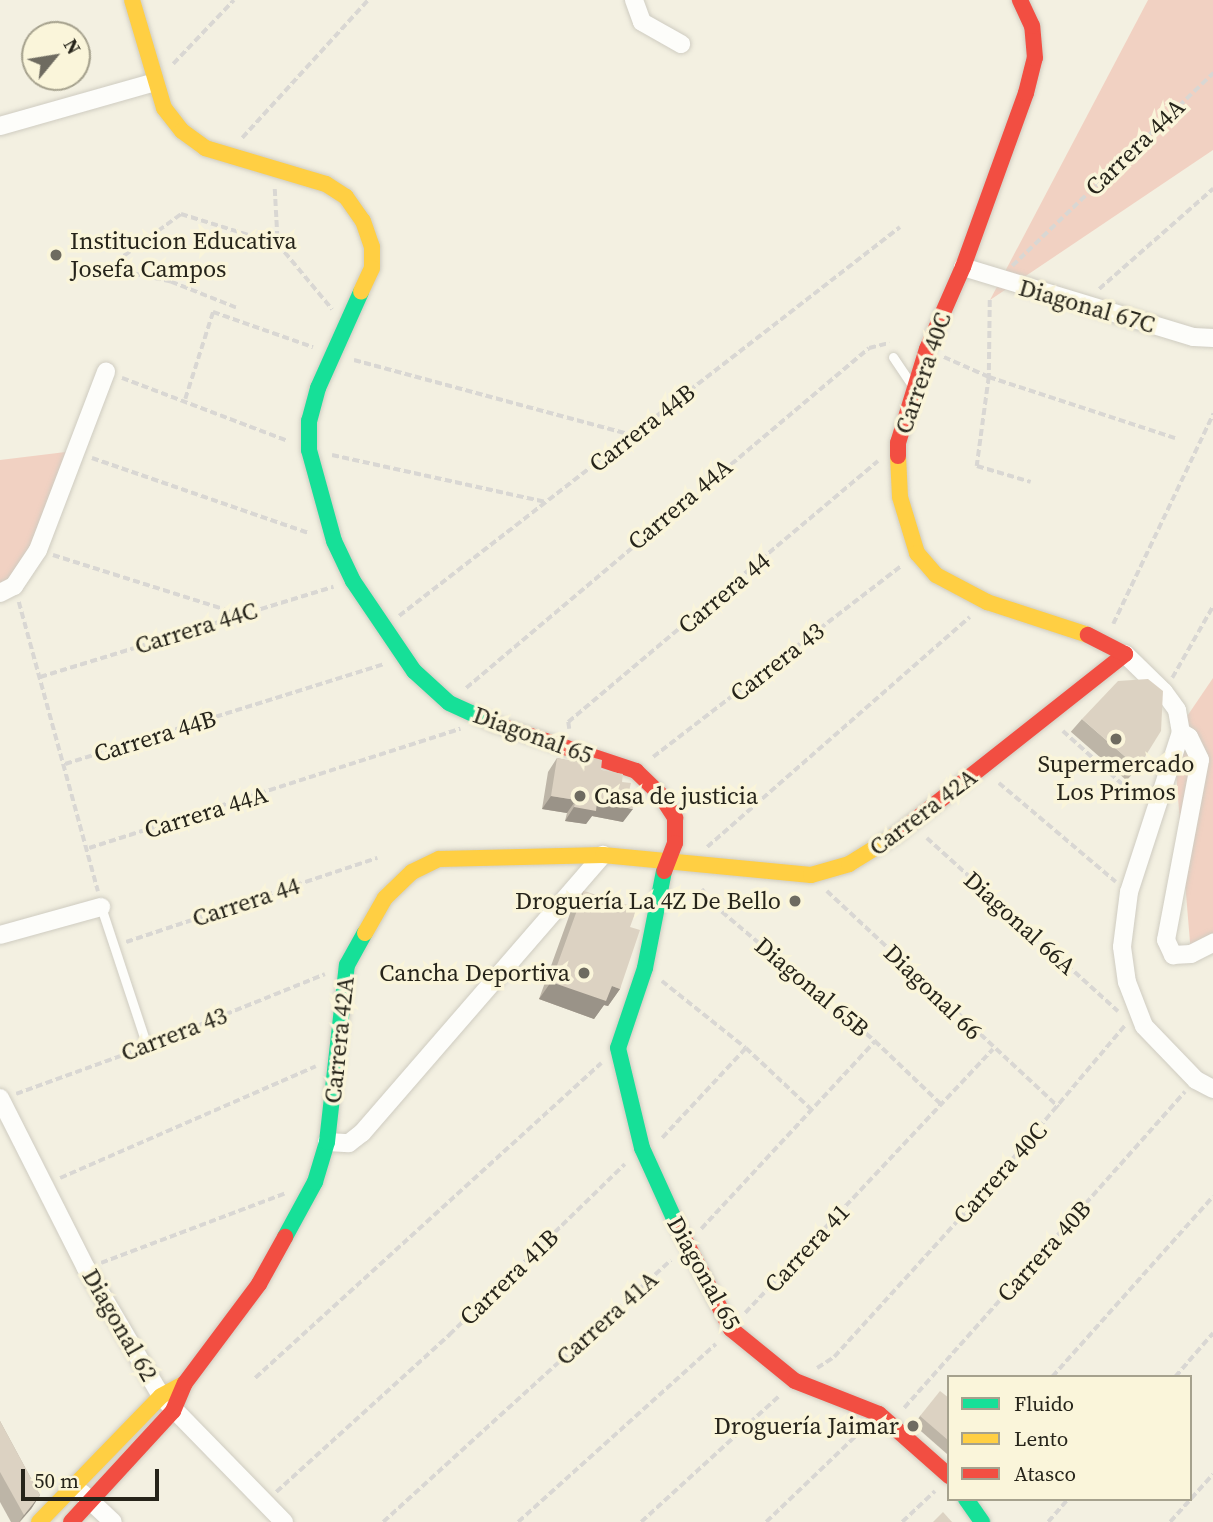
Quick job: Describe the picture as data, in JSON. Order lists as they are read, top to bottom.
{
  "streets": {
    "street": [
      "Diagonal 67C",
      "Carrera 40C",
      "Diagonal 65",
      "Carrera 42A",
      "Diagonal 62"
    ],
    "path": [
      "Carrera 44A",
      "Carrera 44B",
      "Carrera 44",
      "Carrera 44C",
      "Carrera 43",
      "Diagonal 66A",
      "Diagonal 65B",
      "Diagonal 66",
      "Carrera 41",
      "Carrera 40B",
      "Carrera 41B",
      "Carrera 41A"
    ]
  },
  "crossings": [
    ["Carrera 44A", "Diagonal 67C"],
    ["Carrera 44A", "Diagonal 65"],
    ["Diagonal 67C", "Carrera 40C"],
    ["Carrera 40C", "Carrera 44"],
    ["Carrera 40C", "Carrera 43"],
    ["Carrera 40C", "Diagonal 65"],
    ["Carrera 40C", "Carrera 42A"],
    ["Carrera 40C", "Diagonal 66A"],
    ["Carrera 40C", "Diagonal 66"],
    ["Carrera 44B", "Diagonal 65"],
    ["Carrera 44", "Diagonal 65"],
    ["Carrera 44C", "Diagonal 65"],
    ["Carrera 43", "Diagonal 65"],
    ["Carrera 43", "Carrera 42A"],
    ["Carrera 43", "Diagonal 62"],
    ["Diagonal 65", "Carrera 42A"],
    ["Diagonal 65", "Carrera 41"],
    ["Diagonal 65", "Carrera 40B"],
    ["Diagonal 65", "Carrera 41B"],
    ["Diagonal 65", "Carrera 41A"],
    ["Carrera 42A", "Diagonal 66A"],
    ["Carrera 42A", "Diagonal 65B"],
    ["Carrera 42A", "Diagonal 66"],
    ["Carrera 42A", "Diagonal 62"],
    ["Diagonal 65B", "Carrera 41"],
    ["Diagonal 65B", "Carrera 41A"],
    ["Diagonal 66", "Carrera 41"],
    ["Carrera 41B", "Diagonal 62"]
  ],
  "places": [
    "Institucion Educativa Josefa Campos",
    "Supermercado Los Primos",
    "Casa de justicia",
    "Droguería La 4Z De Bello",
    "Cancha Deportiva",
    "Droguería Jaimar"
  ],
  "legend": ["Fluido", "Lento", "Atasco"],
  "scale_bar": "50 m",
  "north": "top right"
}
